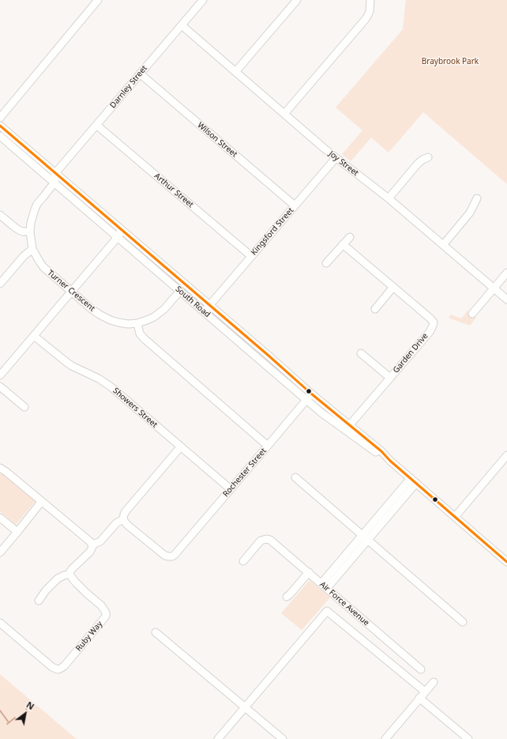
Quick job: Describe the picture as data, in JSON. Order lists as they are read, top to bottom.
{
  "streets": {
    "street": [
      "Darnley Street",
      "Wilson Street",
      "Joy Street",
      "Arthur Street",
      "Kingsford Street",
      "Turner Crescent",
      "South Road",
      "Garden Drive",
      "Showers Street",
      "Rochester Street",
      "Air Force Avenue",
      "Ruby Way"
    ]
  },
  "crossings": [
    ["Darnley Street", "Wilson Street"],
    ["Darnley Street", "Joy Street"],
    ["Darnley Street", "Arthur Street"],
    ["Darnley Street", "South Road"],
    ["Wilson Street", "Kingsford Street"],
    ["Joy Street", "Kingsford Street"],
    ["Arthur Street", "Kingsford Street"],
    ["Kingsford Street", "South Road"],
    ["Turner Crescent", "South Road"],
    ["South Road", "Garden Drive"],
    ["South Road", "Rochester Street"],
    ["Showers Street", "Rochester Street"]
  ],
  "parks": ["Braybrook Park"],
  "north": "top right"
}
